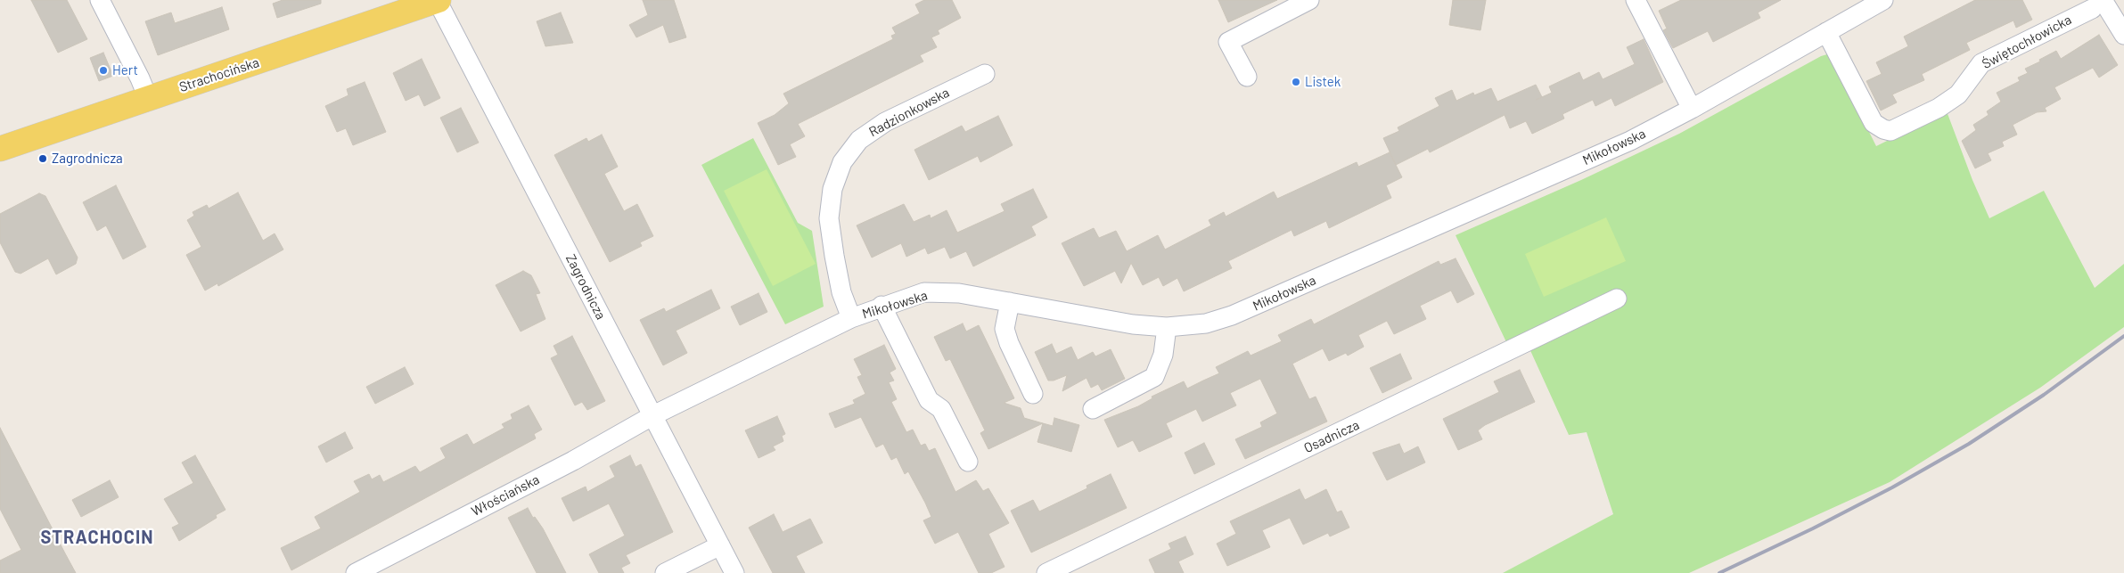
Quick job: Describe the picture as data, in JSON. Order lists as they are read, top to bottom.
{
  "streets": {
    "main road": ["Strachocińska"],
    "street": [
      "Świętochłowicka",
      "Radzionkowska",
      "Mikołowska",
      "Zagrodnicza",
      "Osadnicza",
      "Włościańska"
    ]
  },
  "crossings": [
    ["Świętochłowicka", "Mikołowska"],
    ["Strachocińska", "Zagrodnicza"],
    ["Radzionkowska", "Mikołowska"],
    ["Mikołowska", "Zagrodnicza"],
    ["Mikołowska", "Włościańska"],
    ["Zagrodnicza", "Włościańska"]
  ],
  "districts": ["STRACHOCIN"],
  "places": ["Hert", "Listek", "Zagrodnicza"]
}
